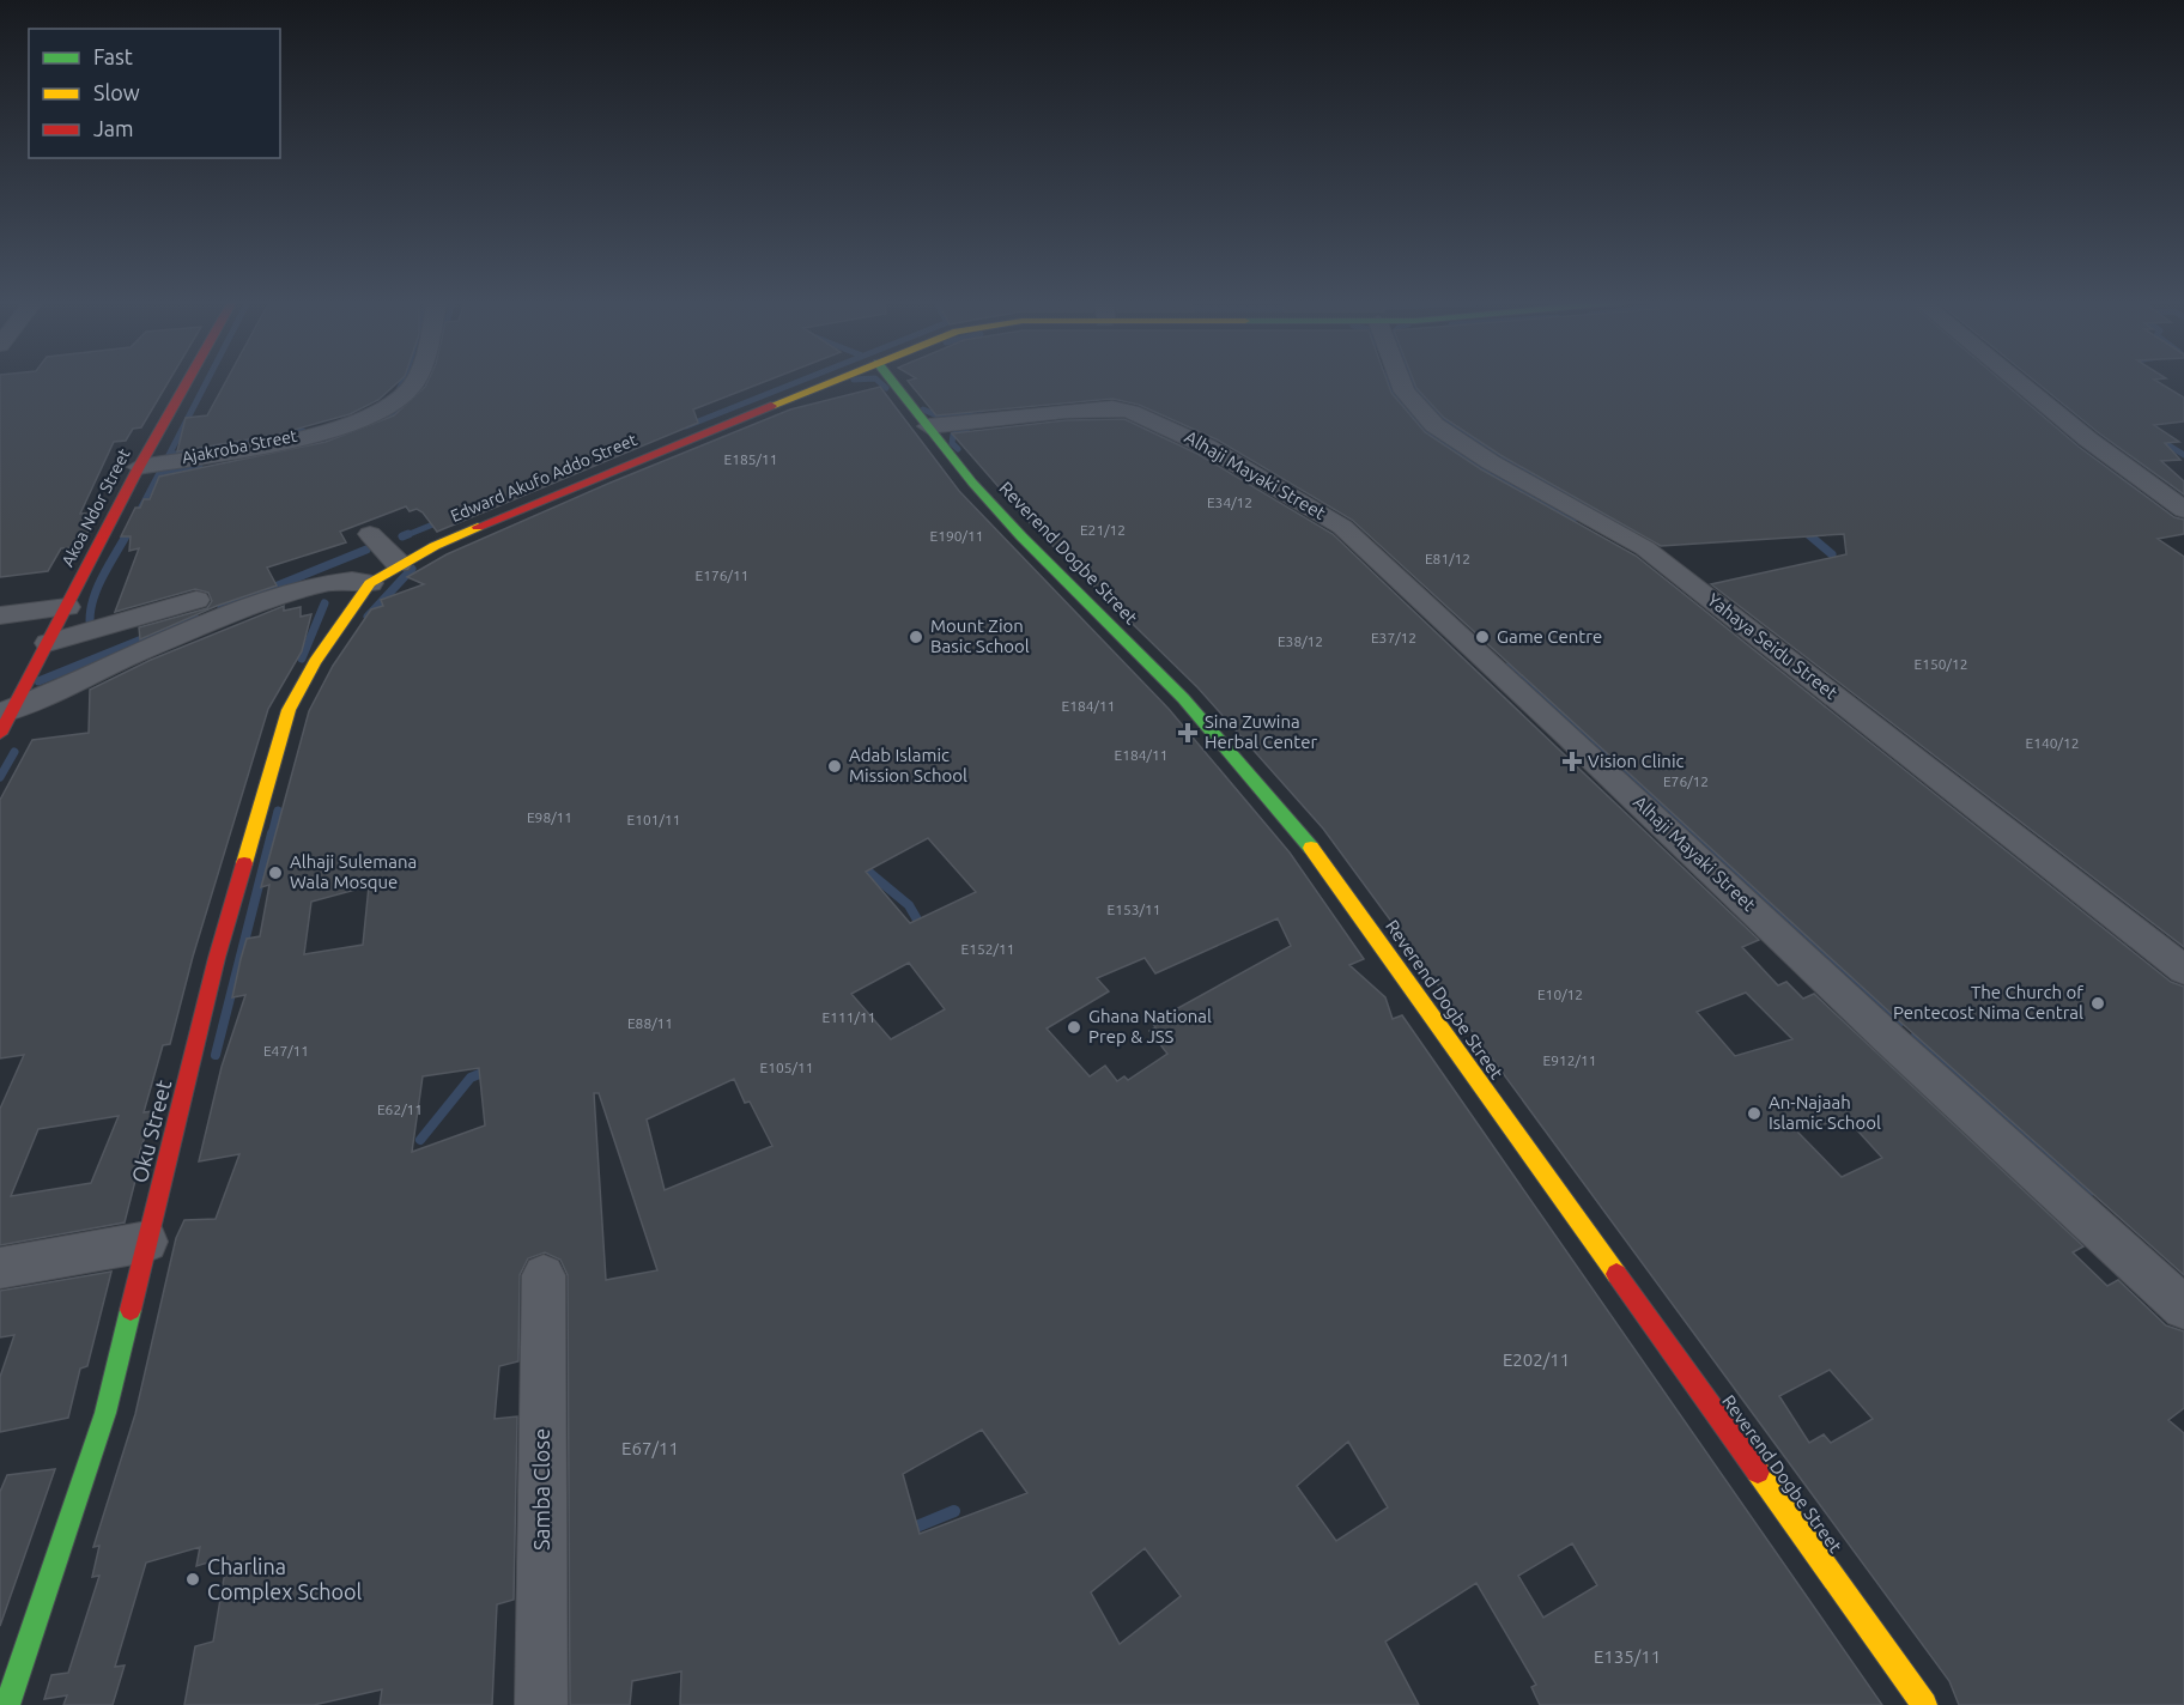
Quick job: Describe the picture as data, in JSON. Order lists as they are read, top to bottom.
{
  "streets": {
    "street": [
      "Ajakroba Street",
      "Alhaji Mayaki Street",
      "Edward Akufo Addo Street",
      "Akoa Ndor Street",
      "Reverend Dogbe Street",
      "Yahaya Seidu Street",
      "Oku Street",
      "Samba Close"
    ]
  },
  "crossings": [
    ["Ajakroba Street", "Akoa Ndor Street"],
    ["Alhaji Mayaki Street", "Reverend Dogbe Street"],
    ["Edward Akufo Addo Street", "Oku Street"]
  ],
  "places": {
    "other": [
      "Mount Zion Basic School",
      "Game Centre",
      "Adab Islamic Mission School",
      "Alhaji Sulemana Wala Mosque",
      "The Church of Pentecost Nima Central",
      "Ghana National Prep & JSS",
      "An-Najaah Islamic School",
      "Charlina Complex School"
    ],
    "health": ["Sina Zuwina Herbal Center", "Vision Clinic"]
  },
  "house_numbers": [
    "E185/11",
    "E34/12",
    "E21/12",
    "E190/11",
    "E81/12",
    "E176/11",
    "E37/12",
    "E38/12",
    "E150/12",
    "E184/11",
    "E140/12",
    "E184/11",
    "E76/12",
    "E98/11",
    "E101/11",
    "E153/11",
    "E152/11",
    "E10/12",
    "E111/11",
    "E88/11",
    "E47/11",
    "E912/11",
    "E105/11",
    "E62/11",
    "E202/11",
    "E67/11",
    "E135/11"
  ],
  "legend": ["Fast", "Slow", "Jam"]
}
